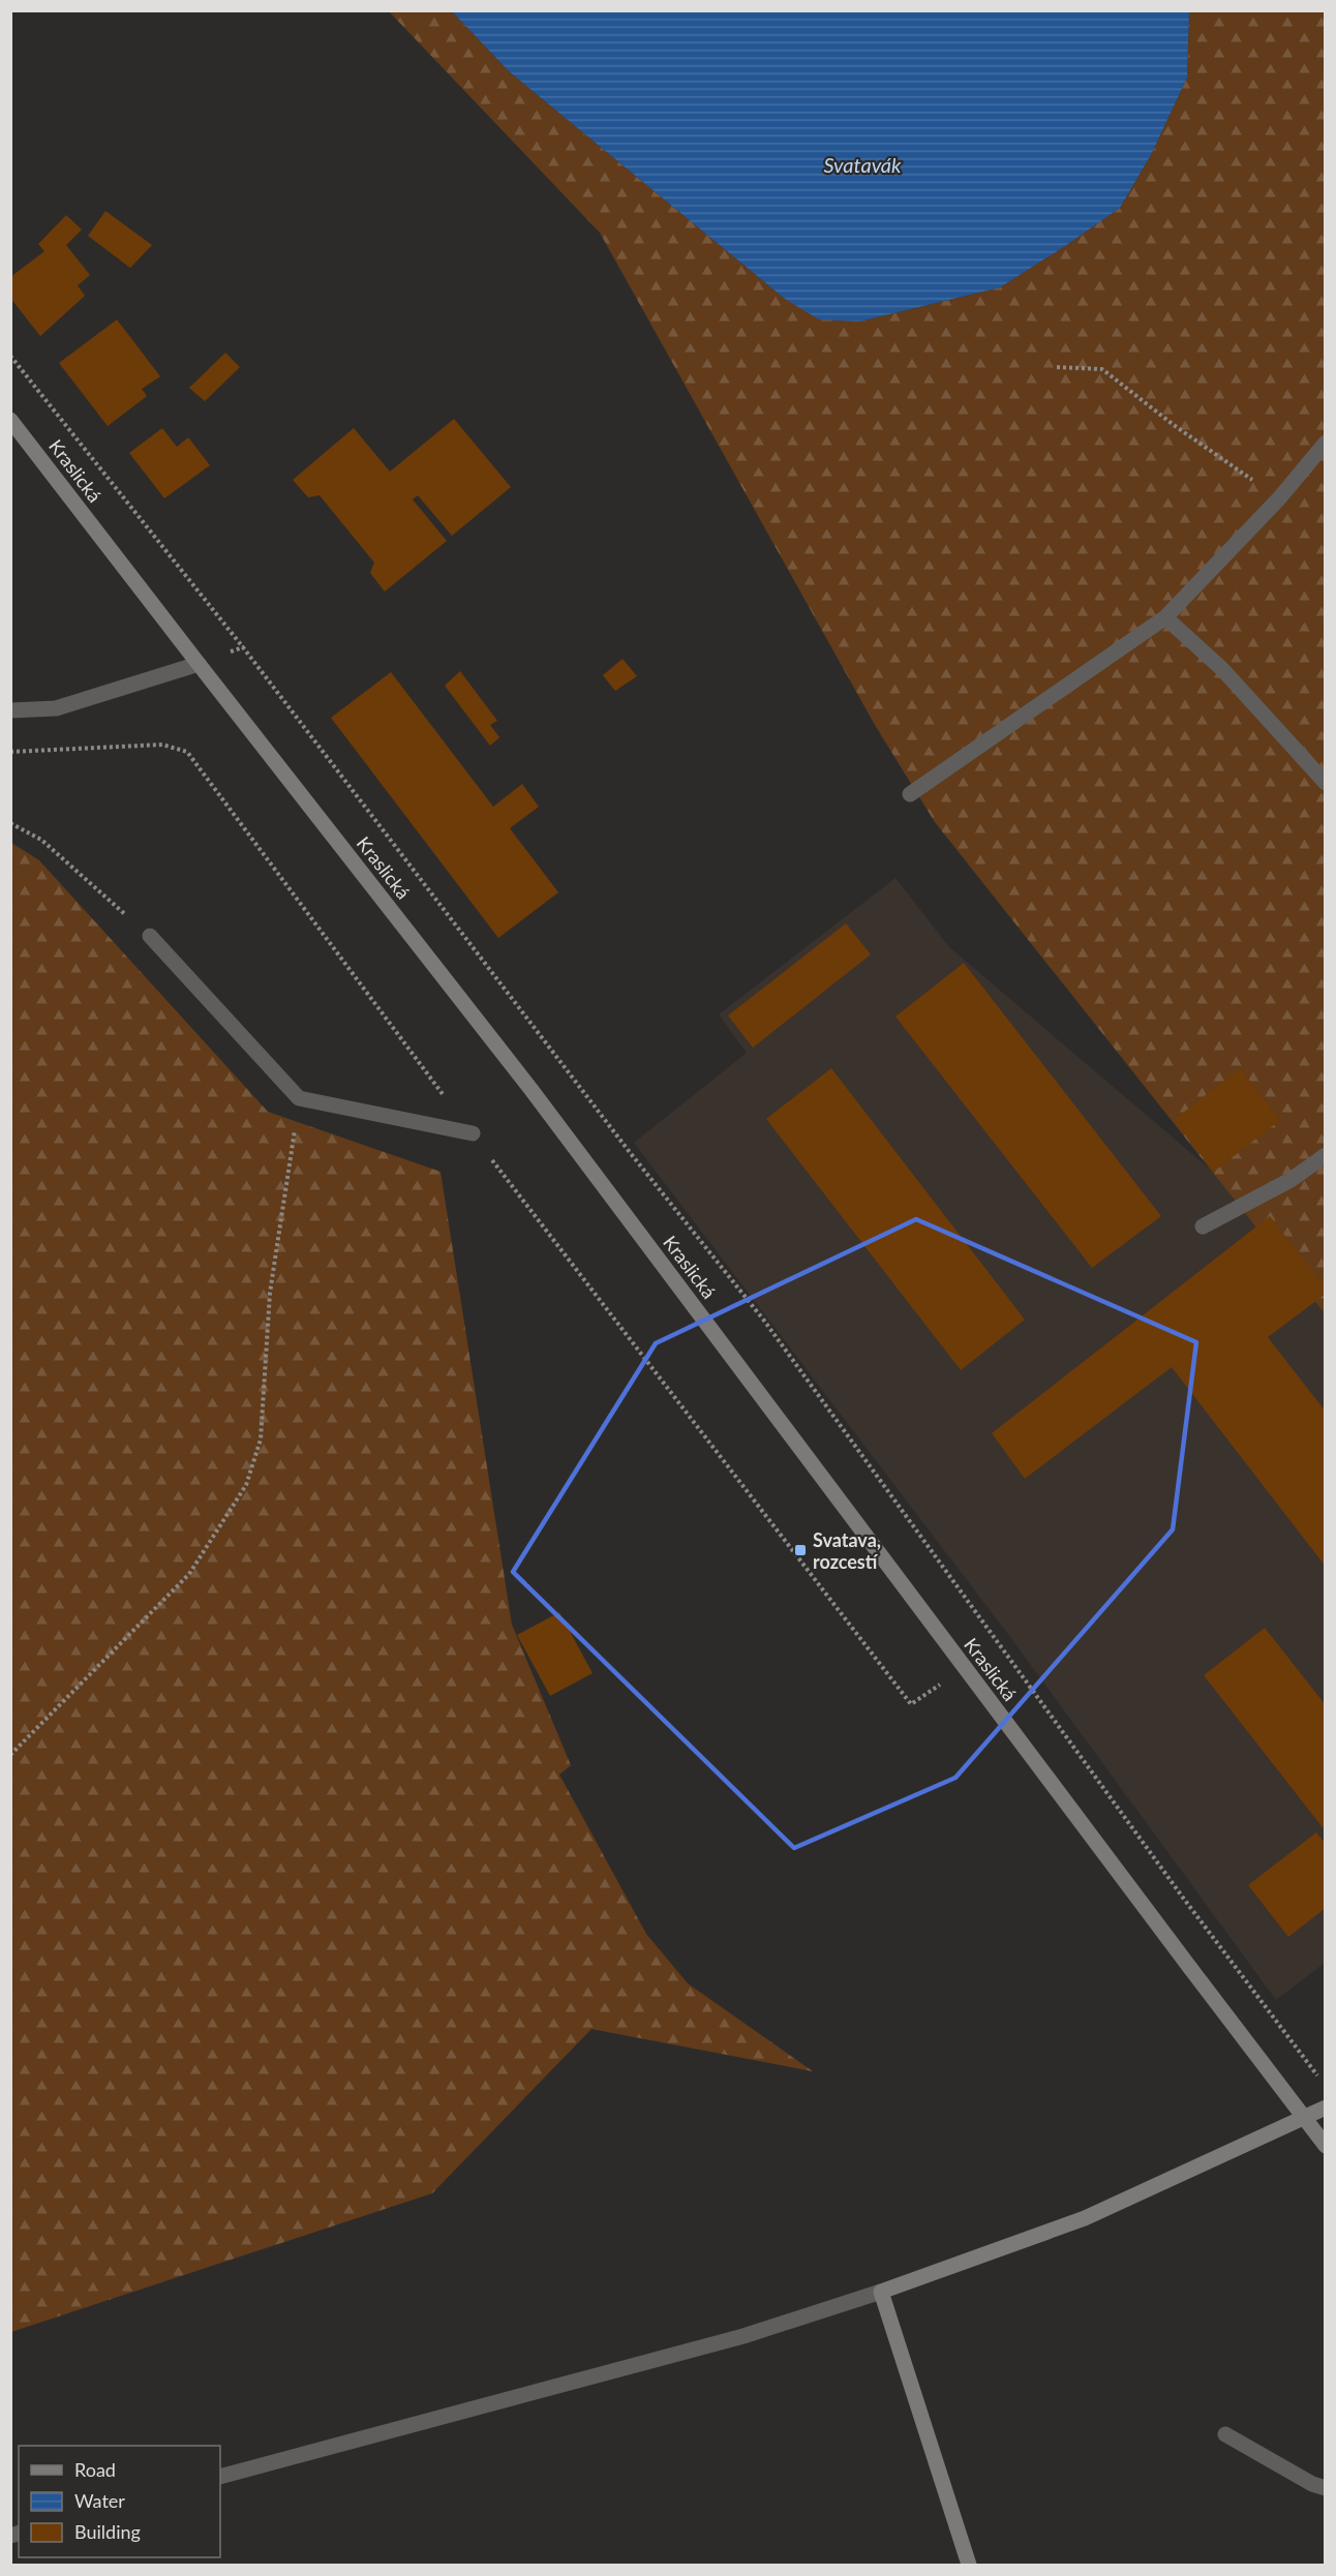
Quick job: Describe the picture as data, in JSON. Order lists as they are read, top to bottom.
{
  "streets": {
    "main road": ["Kraslická"]
  },
  "water": ["Svatavák"],
  "places": {
    "transit": ["Svatava, rozcestí"]
  },
  "legend": ["Road", "Water", "Building"]
}
